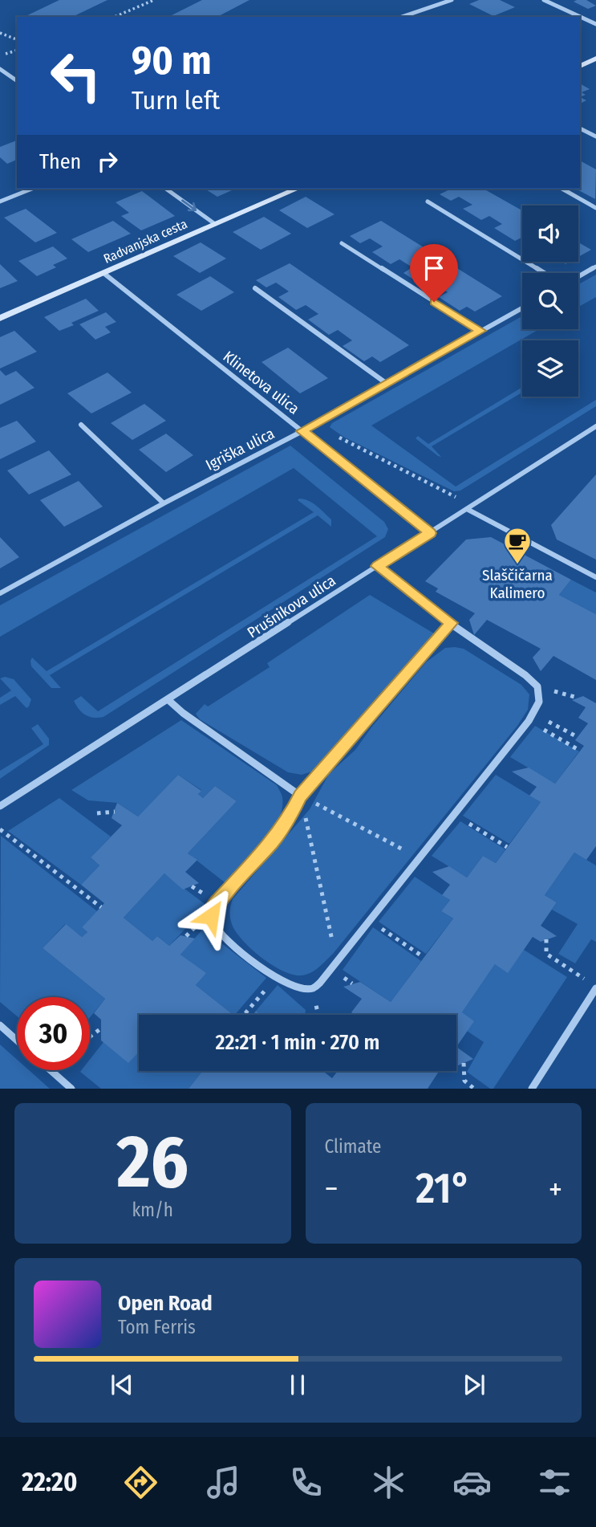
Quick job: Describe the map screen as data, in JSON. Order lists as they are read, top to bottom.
{
  "streets": {
    "street": [
      "Radvanjska cesta",
      "Klinetova ulica",
      "Igriška ulica",
      "Prušnikova ulica"
    ]
  },
  "crossings": [
    ["Radvanjska cesta", "Klinetova ulica"],
    ["Klinetova ulica", "Igriška ulica"],
    ["Klinetova ulica", "Prušnikova ulica"]
  ],
  "places": {
    "cafe": ["Slaščičarna Kalimero"]
  },
  "page": {
    "turn": ["90 m", "Turn left"],
    "then": "Then",
    "limit": "30",
    "trip": "22:21 · 1 min · 270 m",
    "tile": [
      ["26", "km/h"],
      "Climate"
    ],
    "heat": ["−", "21°", "+"],
    "song": ["Open Road", "Tom Ferris"],
    "tabs": "22:20"
  }
}
